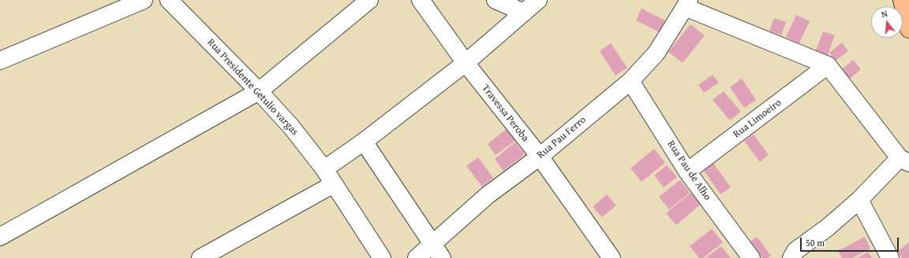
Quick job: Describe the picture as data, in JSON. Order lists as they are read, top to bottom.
{
  "streets": {
    "street": [
      "Rua Presidente Getulio vargas",
      "Travessa Peroba",
      "Rua Limoeiro",
      "Rua Pau Ferro",
      "Rua Pau de Alho"
    ]
  },
  "crossings": [
    ["Travessa Peroba", "Rua Pau Ferro"],
    ["Rua Limoeiro", "Rua Pau de Alho"],
    ["Rua Pau Ferro", "Rua Pau de Alho"]
  ],
  "scale_bar": "50 m",
  "north": "top"
}
